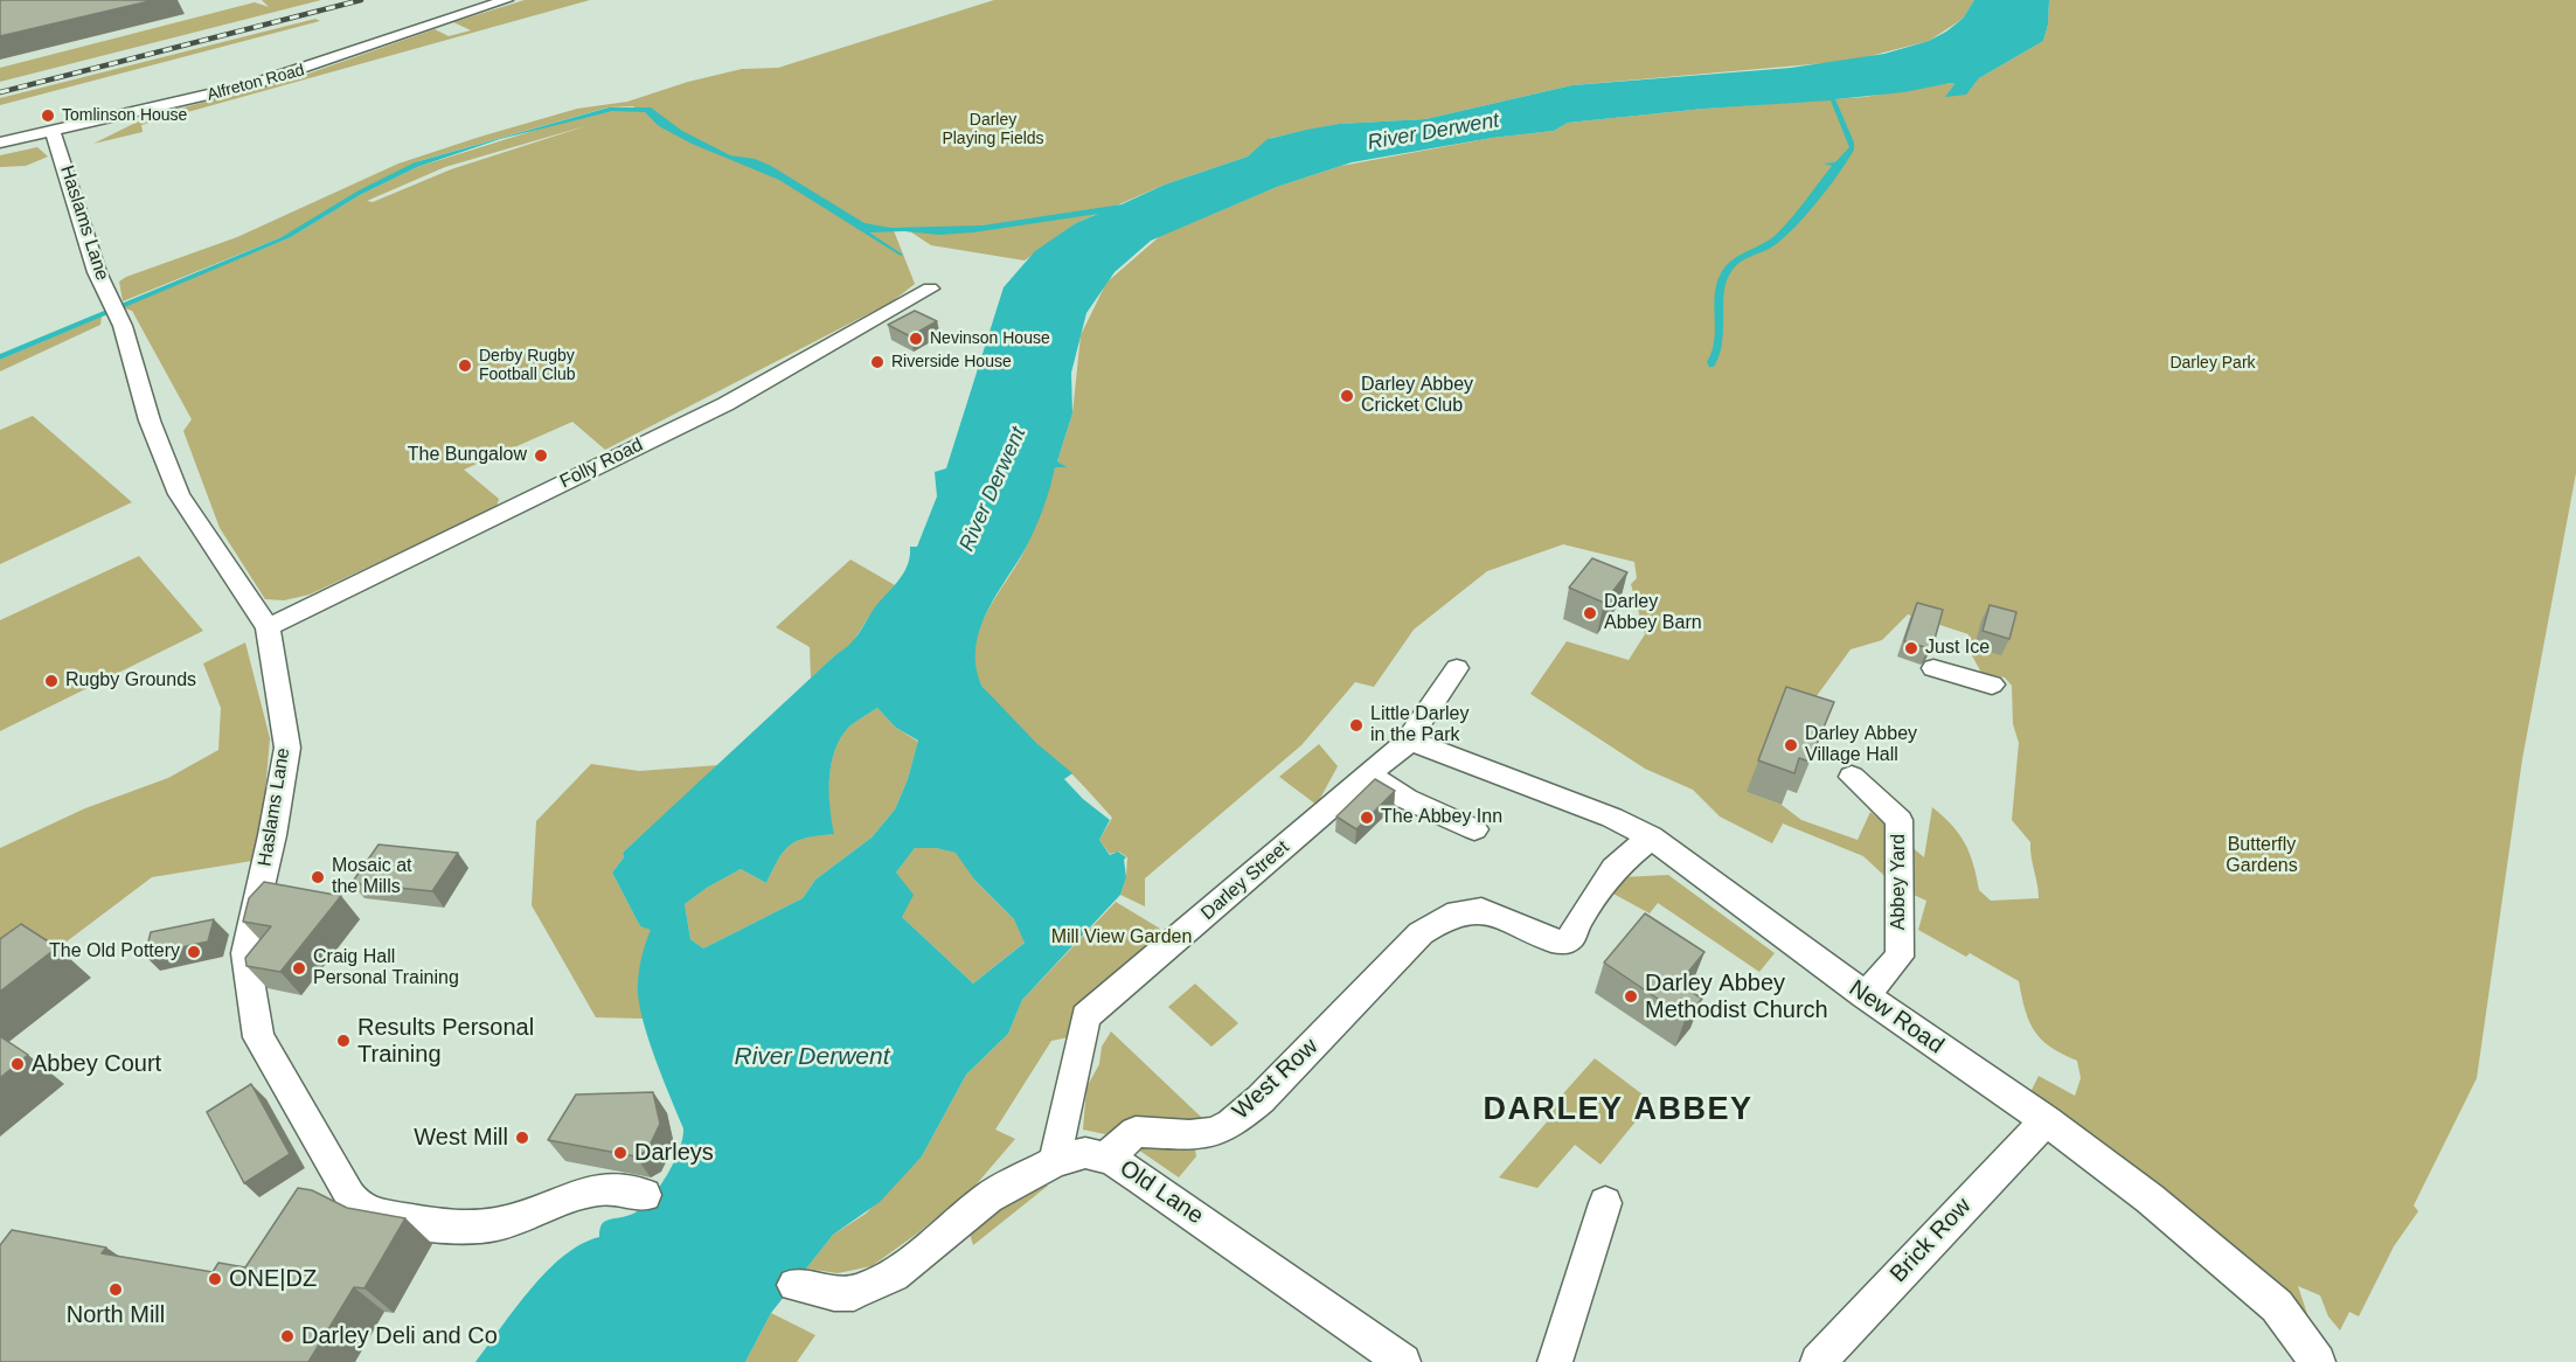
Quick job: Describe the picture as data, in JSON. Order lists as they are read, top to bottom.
{
  "streets": {
    "street": [
      "Alfreton Road",
      "Haslams Lane",
      "Folly Road",
      "Darley Street",
      "Abbey Yard",
      "New Road",
      "West Row",
      "Old Lane",
      "Brick Row"
    ]
  },
  "crossings": [
    ["Alfreton Road", "Haslams Lane"],
    ["Haslams Lane", "Folly Road"],
    ["Darley Street", "New Road"],
    ["Darley Street", "Old Lane"],
    ["Abbey Yard", "New Road"],
    ["New Road", "West Row"],
    ["New Road", "Brick Row"],
    ["West Row", "Old Lane"]
  ],
  "districts": ["DARLEY ABBEY"],
  "water": ["River Derwent"],
  "parks": [
    "Darley Playing Fields",
    "Darley Park",
    "Butterfly Gardens",
    "Mill View Garden"
  ],
  "places": [
    "Tomlinson House",
    "Nevinson House",
    "Riverside House",
    "Derby Rugby Football Club",
    "Darley Abbey Cricket Club",
    "The Bungalow",
    "Darley Abbey Barn",
    "Just Ice",
    "Rugby Grounds",
    "Little Darley in the Park",
    "Darley Abbey Village Hall",
    "The Abbey Inn",
    "Mosaic at the Mills",
    "The Old Pottery",
    "Craig Hall Personal Training",
    "Darley Abbey Methodist Church",
    "Results Personal Training",
    "Abbey Court",
    "West Mill",
    "Darleys",
    "ONE|DZ",
    "North Mill",
    "Darley Deli and Co"
  ]
}
